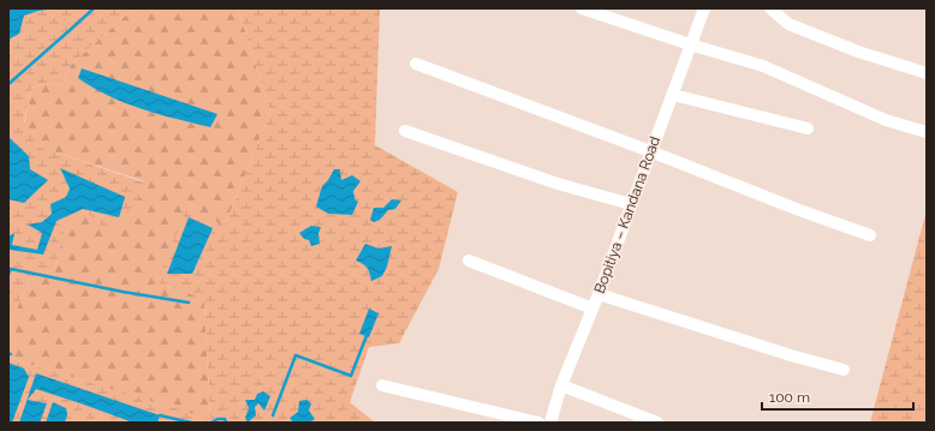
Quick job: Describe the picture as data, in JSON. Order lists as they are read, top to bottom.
{
  "streets": {
    "street": ["Bopitiya – Kandana Road"]
  },
  "scale_bar": "100 m"
}
